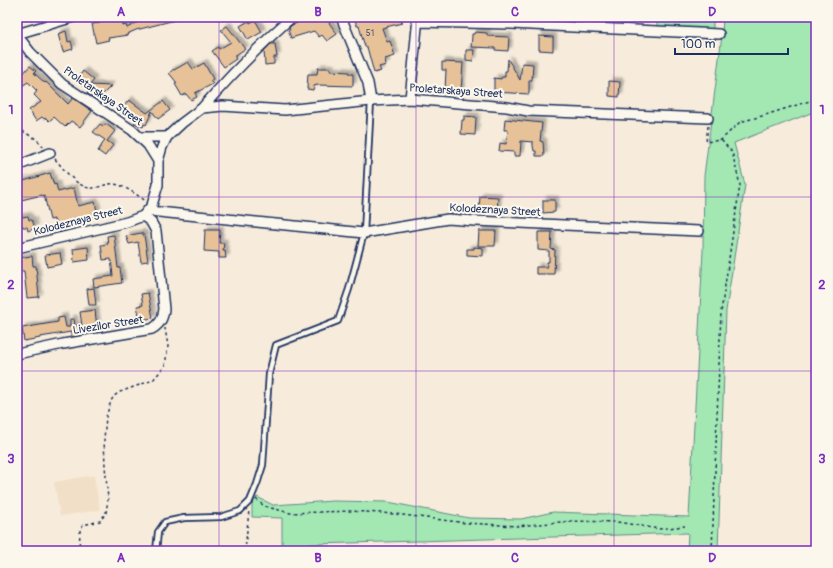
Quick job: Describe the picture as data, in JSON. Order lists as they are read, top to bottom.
{
  "streets": {
    "street": ["Proletarskaya Street", "Kolodeznaya Street", "Livezilor Street"]
  },
  "house_numbers": ["51"],
  "scale_bar": "100 m",
  "grid": {
    "columns": [
      "A",
      "B",
      "C",
      "D"
    ],
    "rows": ["1", "2", "3"]
  }
}
